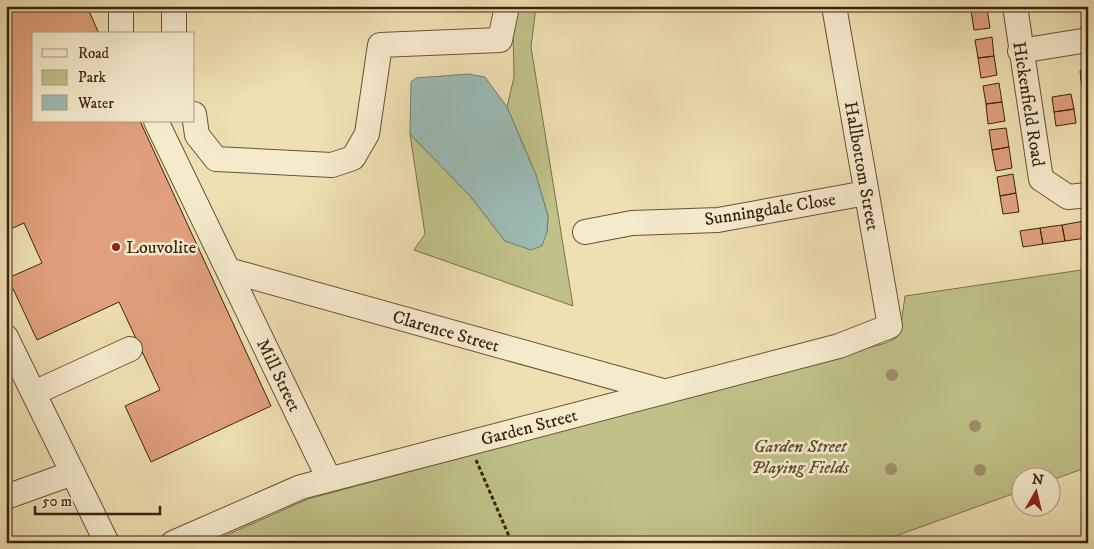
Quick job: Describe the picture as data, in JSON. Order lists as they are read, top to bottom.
{
  "streets": {
    "street": [
      "Hickenfield Road",
      "Hallbottom Street",
      "Sunningdale Close",
      "Clarence Street",
      "Mill Street",
      "Garden Street"
    ]
  },
  "crossings": [
    ["Hallbottom Street", "Sunningdale Close"],
    ["Hallbottom Street", "Garden Street"],
    ["Clarence Street", "Mill Street"],
    ["Clarence Street", "Garden Street"],
    ["Mill Street", "Garden Street"]
  ],
  "parks": ["Garden Street Playing Fields"],
  "places": ["Louvolite"],
  "legend": ["Road", "Park", "Water"],
  "scale_bar": "50 m",
  "north": "top"
}
